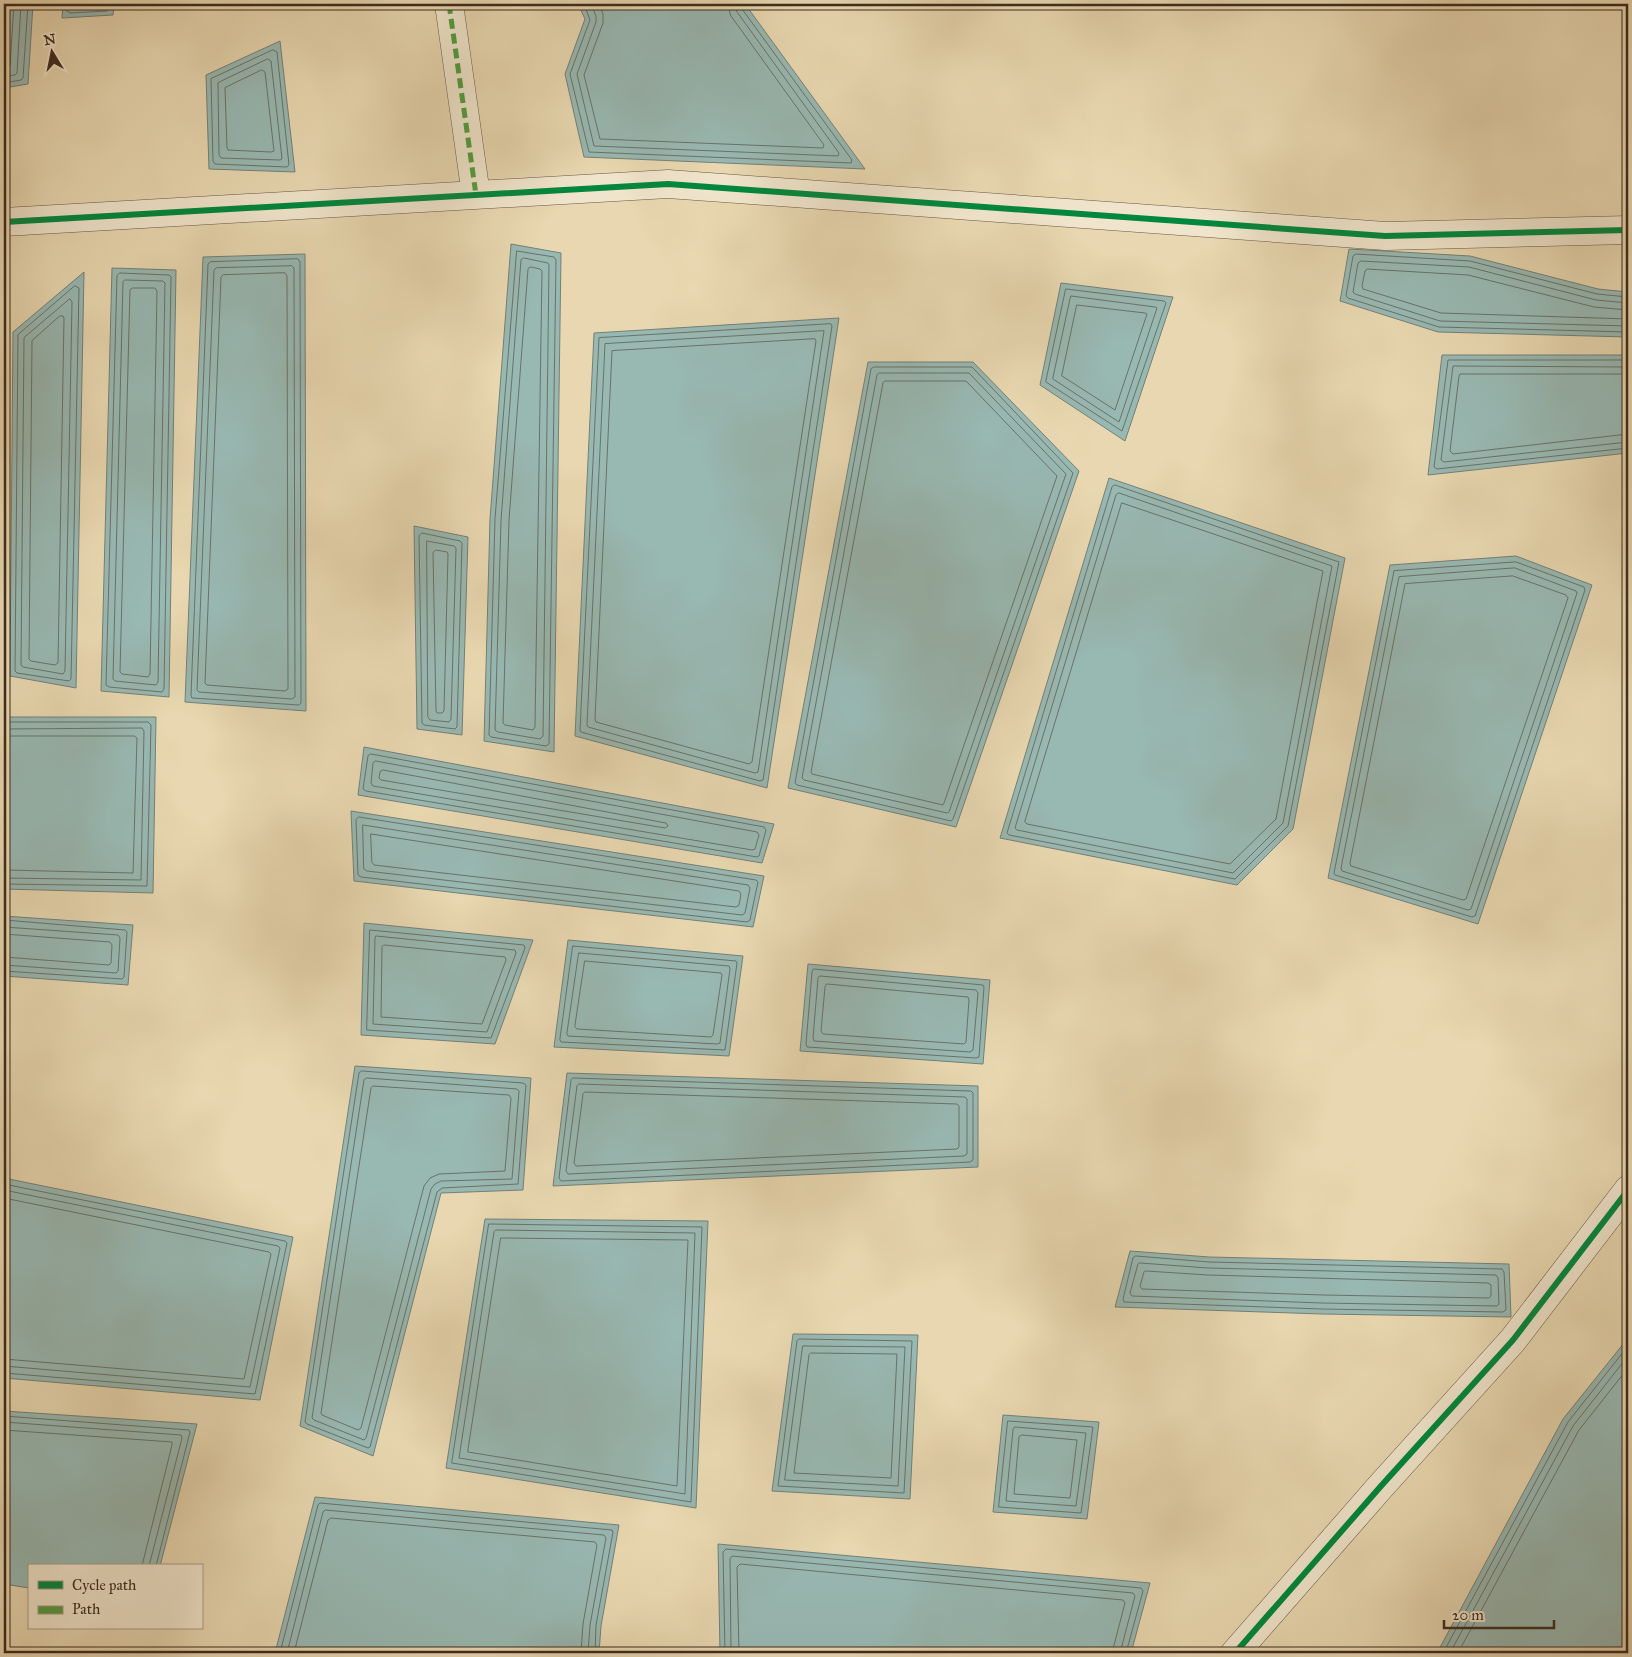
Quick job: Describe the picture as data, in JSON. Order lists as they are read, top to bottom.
{
  "legend": ["Cycle path", "Path"],
  "scale_bar": "20 m",
  "north": "top"
}
